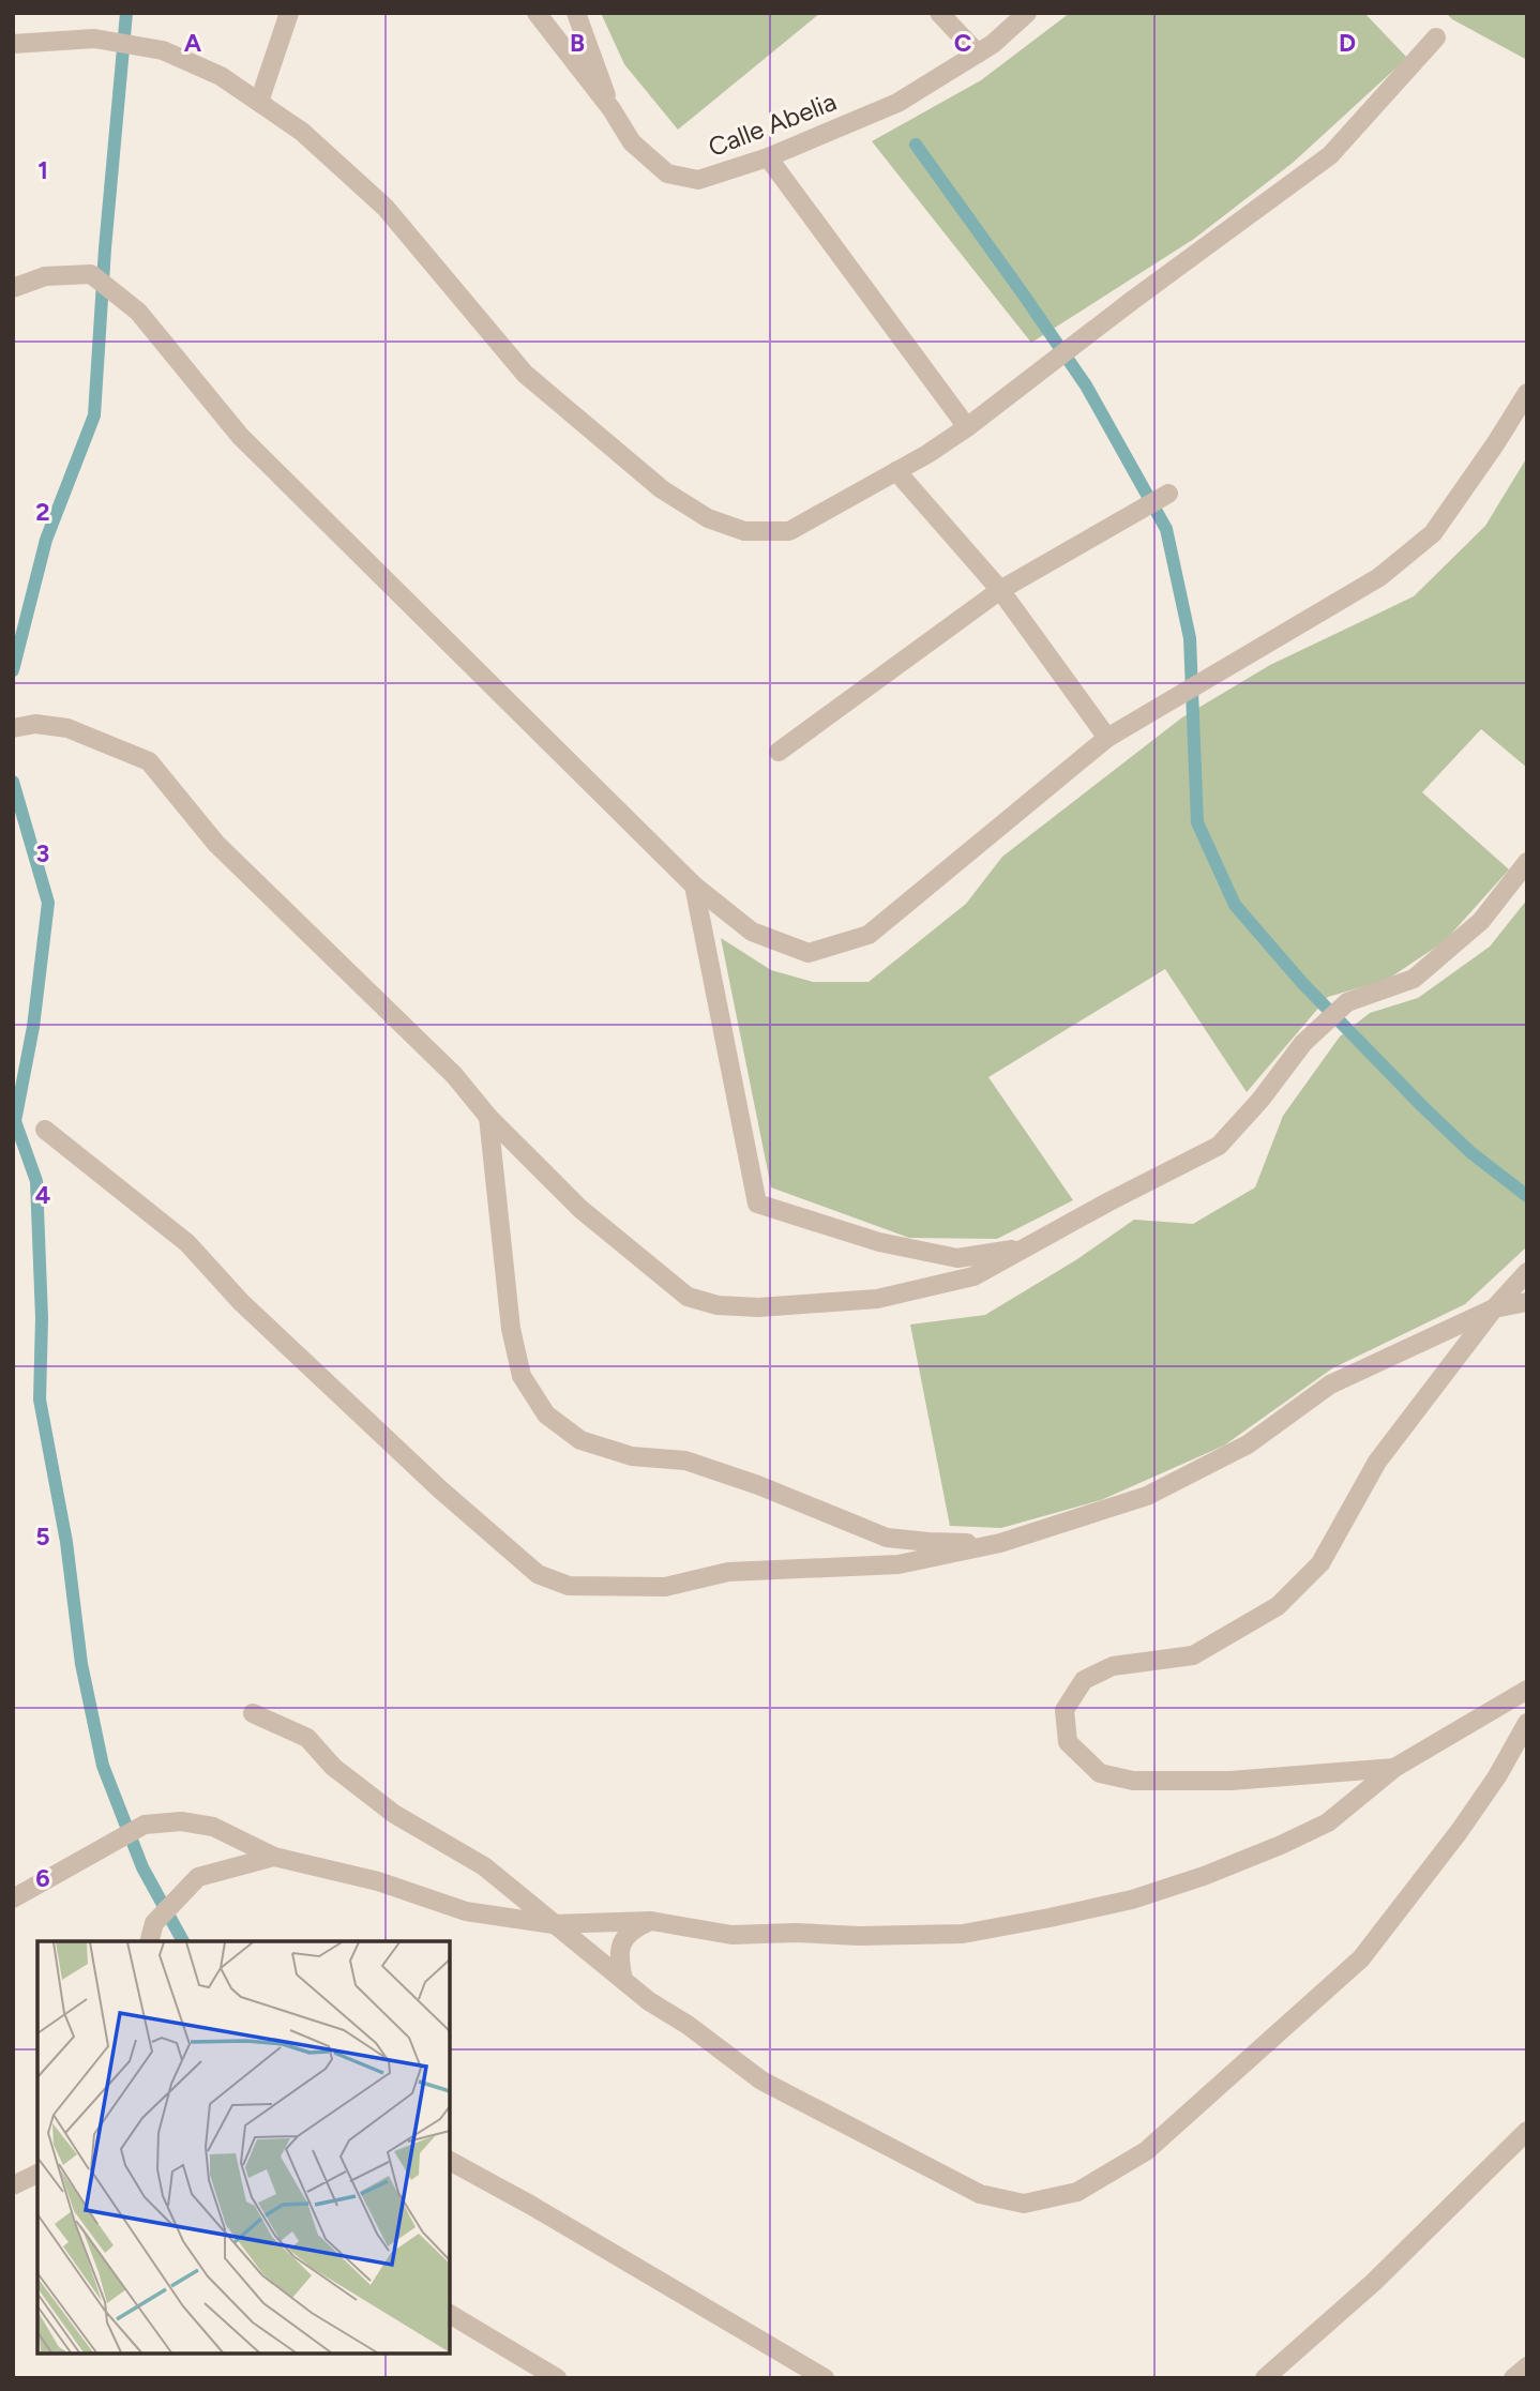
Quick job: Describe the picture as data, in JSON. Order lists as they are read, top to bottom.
{
  "streets": {
    "street": ["Calle Abelia"]
  },
  "grid": {
    "columns": [
      "A",
      "B",
      "C",
      "D"
    ],
    "rows": [
      "1",
      "2",
      "3",
      "4",
      "5",
      "6"
    ]
  }
}
